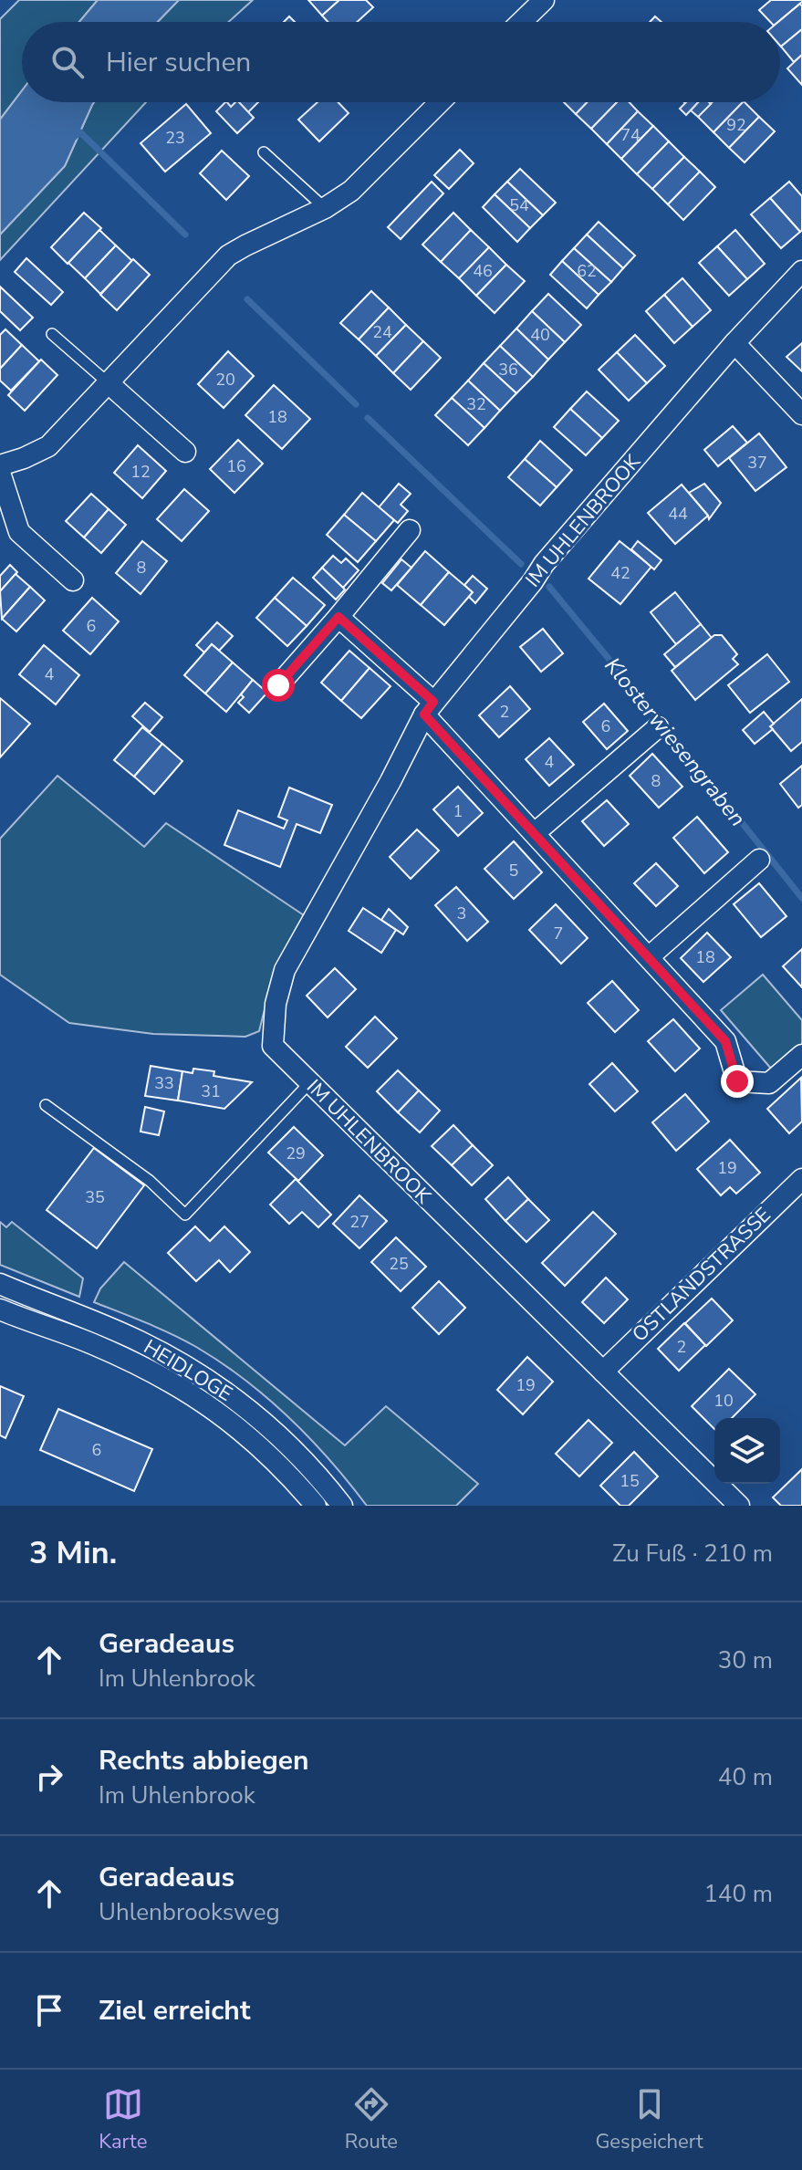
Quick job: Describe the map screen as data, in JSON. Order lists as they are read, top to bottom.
{
  "streets": {
    "street": ["IM UHLENBROOK", "OSTLANDSTRASSE", "HEIDLOGE"]
  },
  "crossings": [
    ["IM UHLENBROOK", "OSTLANDSTRASSE"]
  ],
  "water": ["Klosterwiesengraben"],
  "house_numbers": [
    "92",
    "74",
    "23",
    "54",
    "46",
    "62",
    "24",
    "40",
    "36",
    "20",
    "32",
    "18",
    "37",
    "16",
    "12",
    "44",
    "8",
    "42",
    "6",
    "4",
    "2",
    "6",
    "4",
    "8",
    "1",
    "5",
    "3",
    "7",
    "18",
    "33",
    "31",
    "29",
    "19",
    "35",
    "27",
    "25",
    "2",
    "19",
    "10",
    "6",
    "15"
  ],
  "page": {
    "search": "Hier suchen",
    "heading": ["3 Min.", "Zu Fuß · 210 m"],
    "list": [
      ["Geradeaus", "Im Uhlenbrook", "30 m"],
      ["Rechts abbiegen", "Im Uhlenbrook", "40 m"],
      ["Geradeaus", "Uhlenbrooksweg", "140 m"],
      "Ziel erreicht"
    ],
    "nav": ["Karte", "Route", "Gespeichert"]
  }
}
